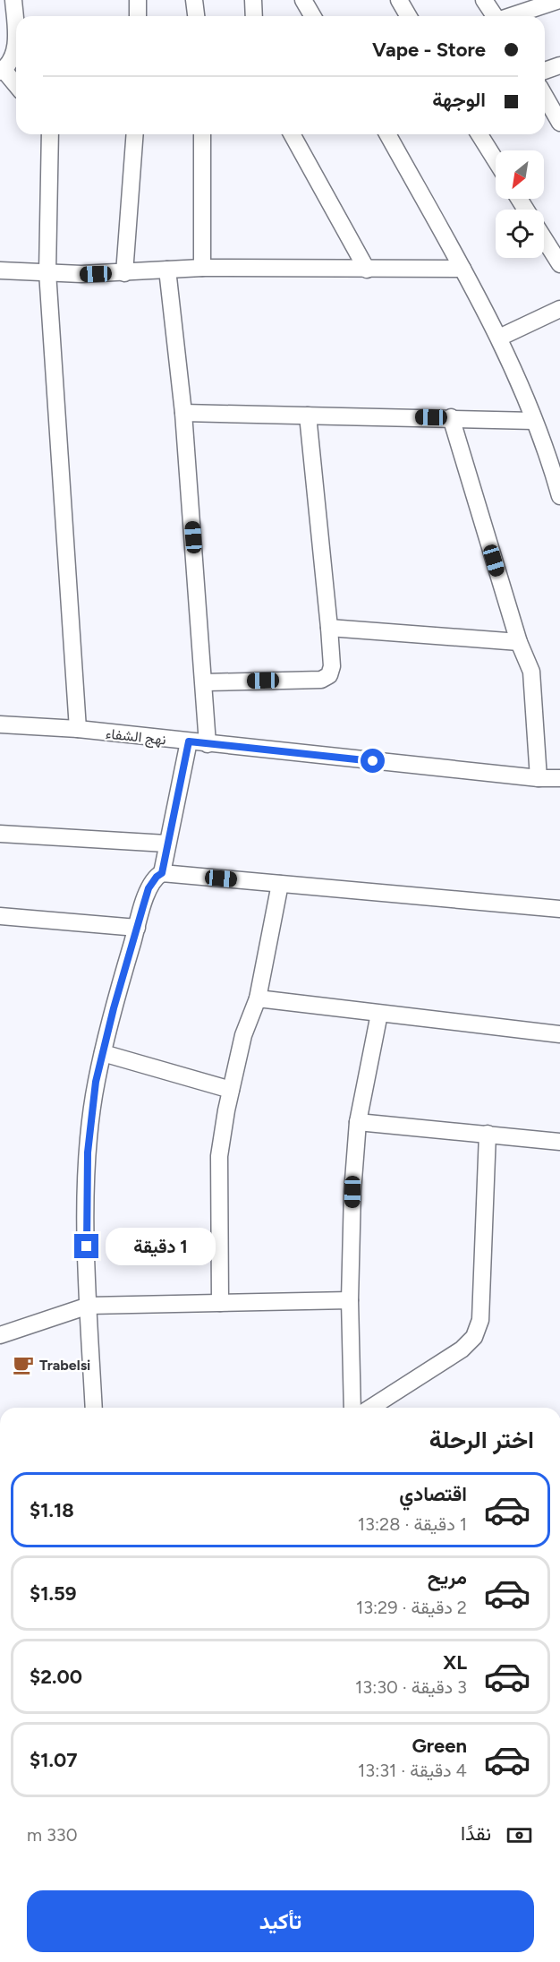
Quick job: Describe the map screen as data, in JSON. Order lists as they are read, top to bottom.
{
  "streets": {
    "street": ["نهج الشفاء"]
  },
  "places": {
    "cafe": ["Trabelsi"]
  },
  "north": "bottom left",
  "page": {
    "banner": ["Vape - Store", "الوجهة"],
    "bubble": "1 دقيقة",
    "heading": "اختر الرحلة",
    "list": [
      {
        "name": "اقتصادي",
        "note": "1 دقيقة · 13:28",
        "value": "$1.18"
      },
      {
        "name": "مريح",
        "note": "2 دقيقة · 13:29",
        "value": "$1.59"
      },
      {
        "name": "XL",
        "note": "3 دقيقة · 13:30",
        "value": "$2.00"
      },
      {
        "name": "Green",
        "note": "4 دقيقة · 13:31",
        "value": "$1.07"
      }
    ],
    "pay": ["نقدًا", "330 m"],
    "buttons": "تأكيد"
  }
}
